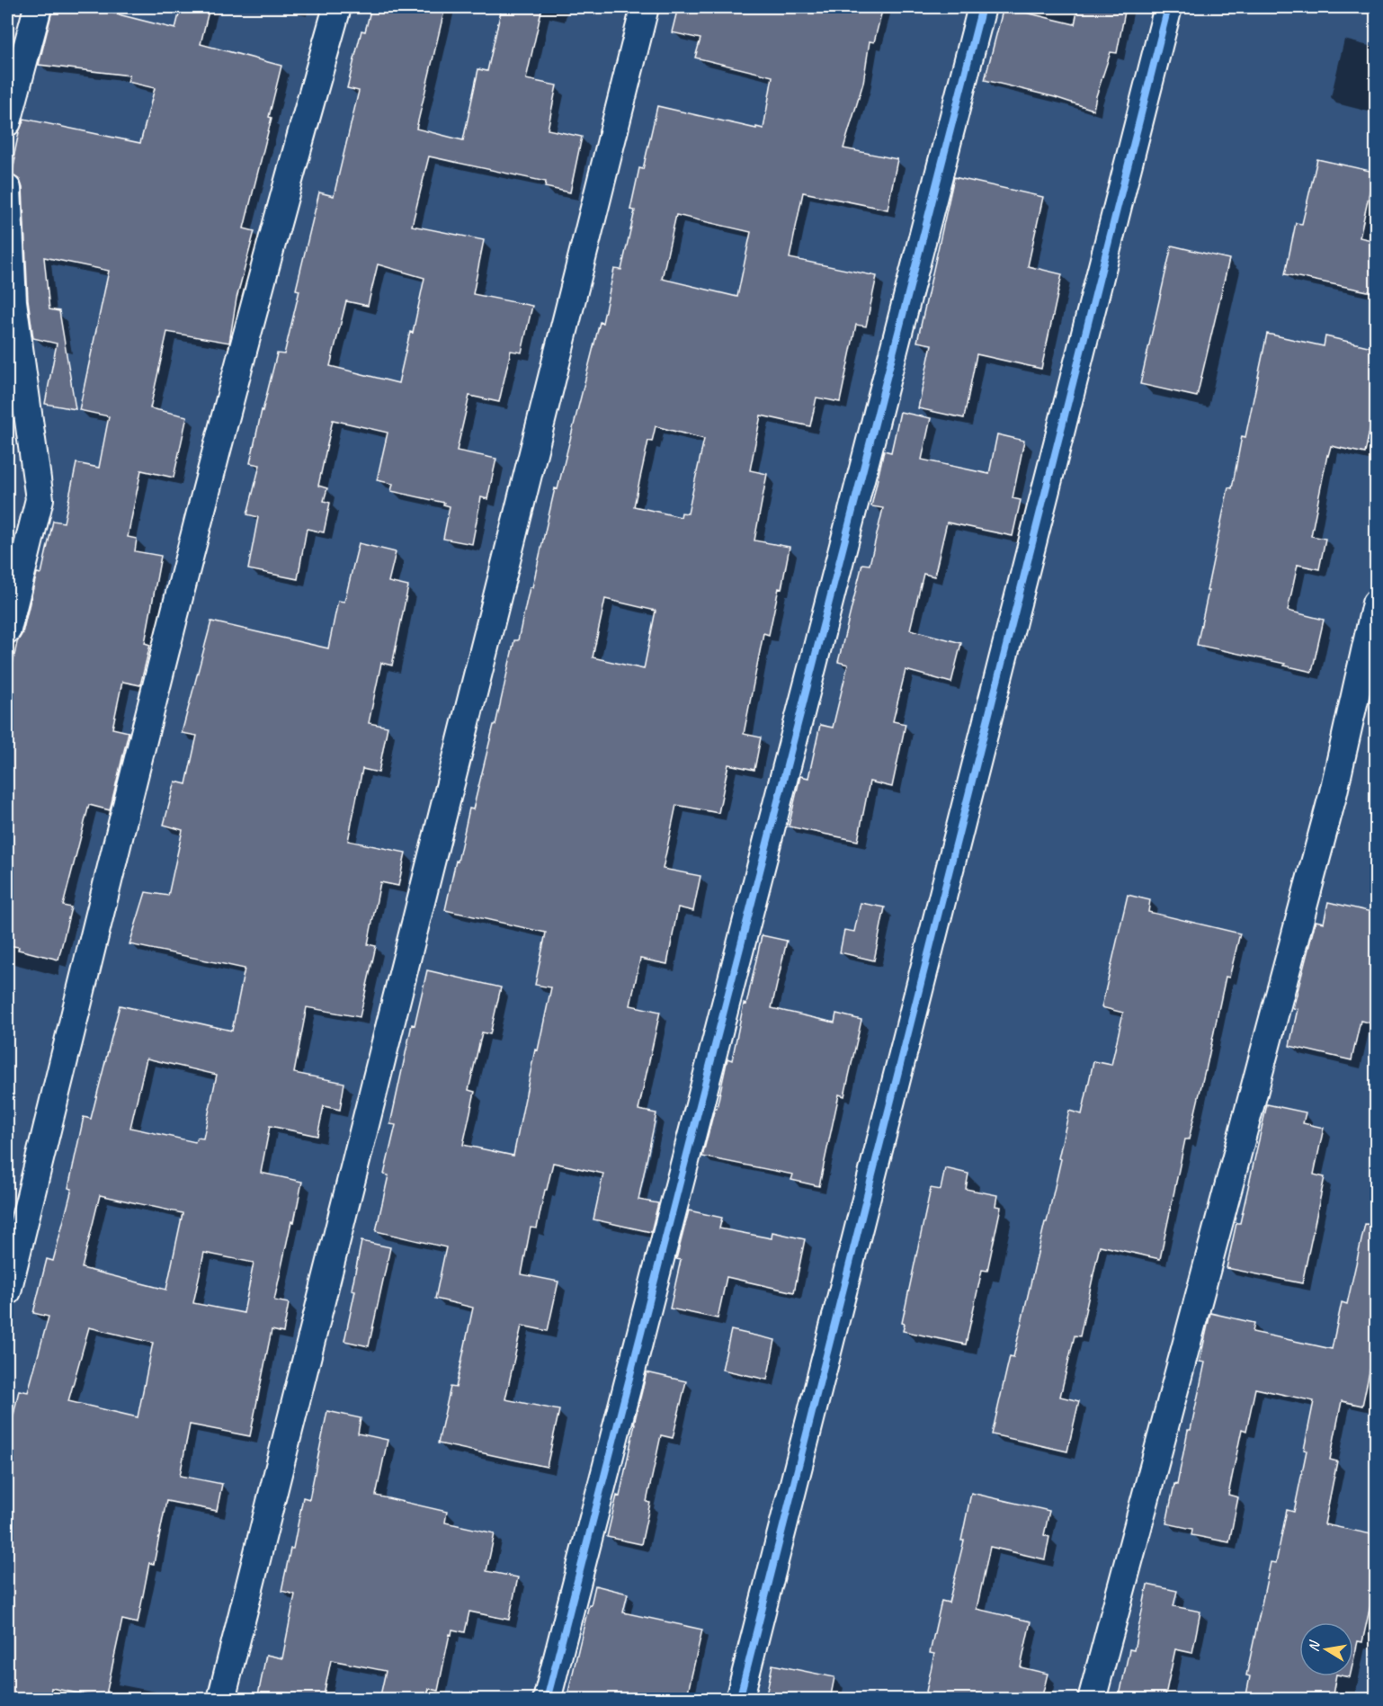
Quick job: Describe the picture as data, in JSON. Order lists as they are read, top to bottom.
{
  "north": "left"
}
